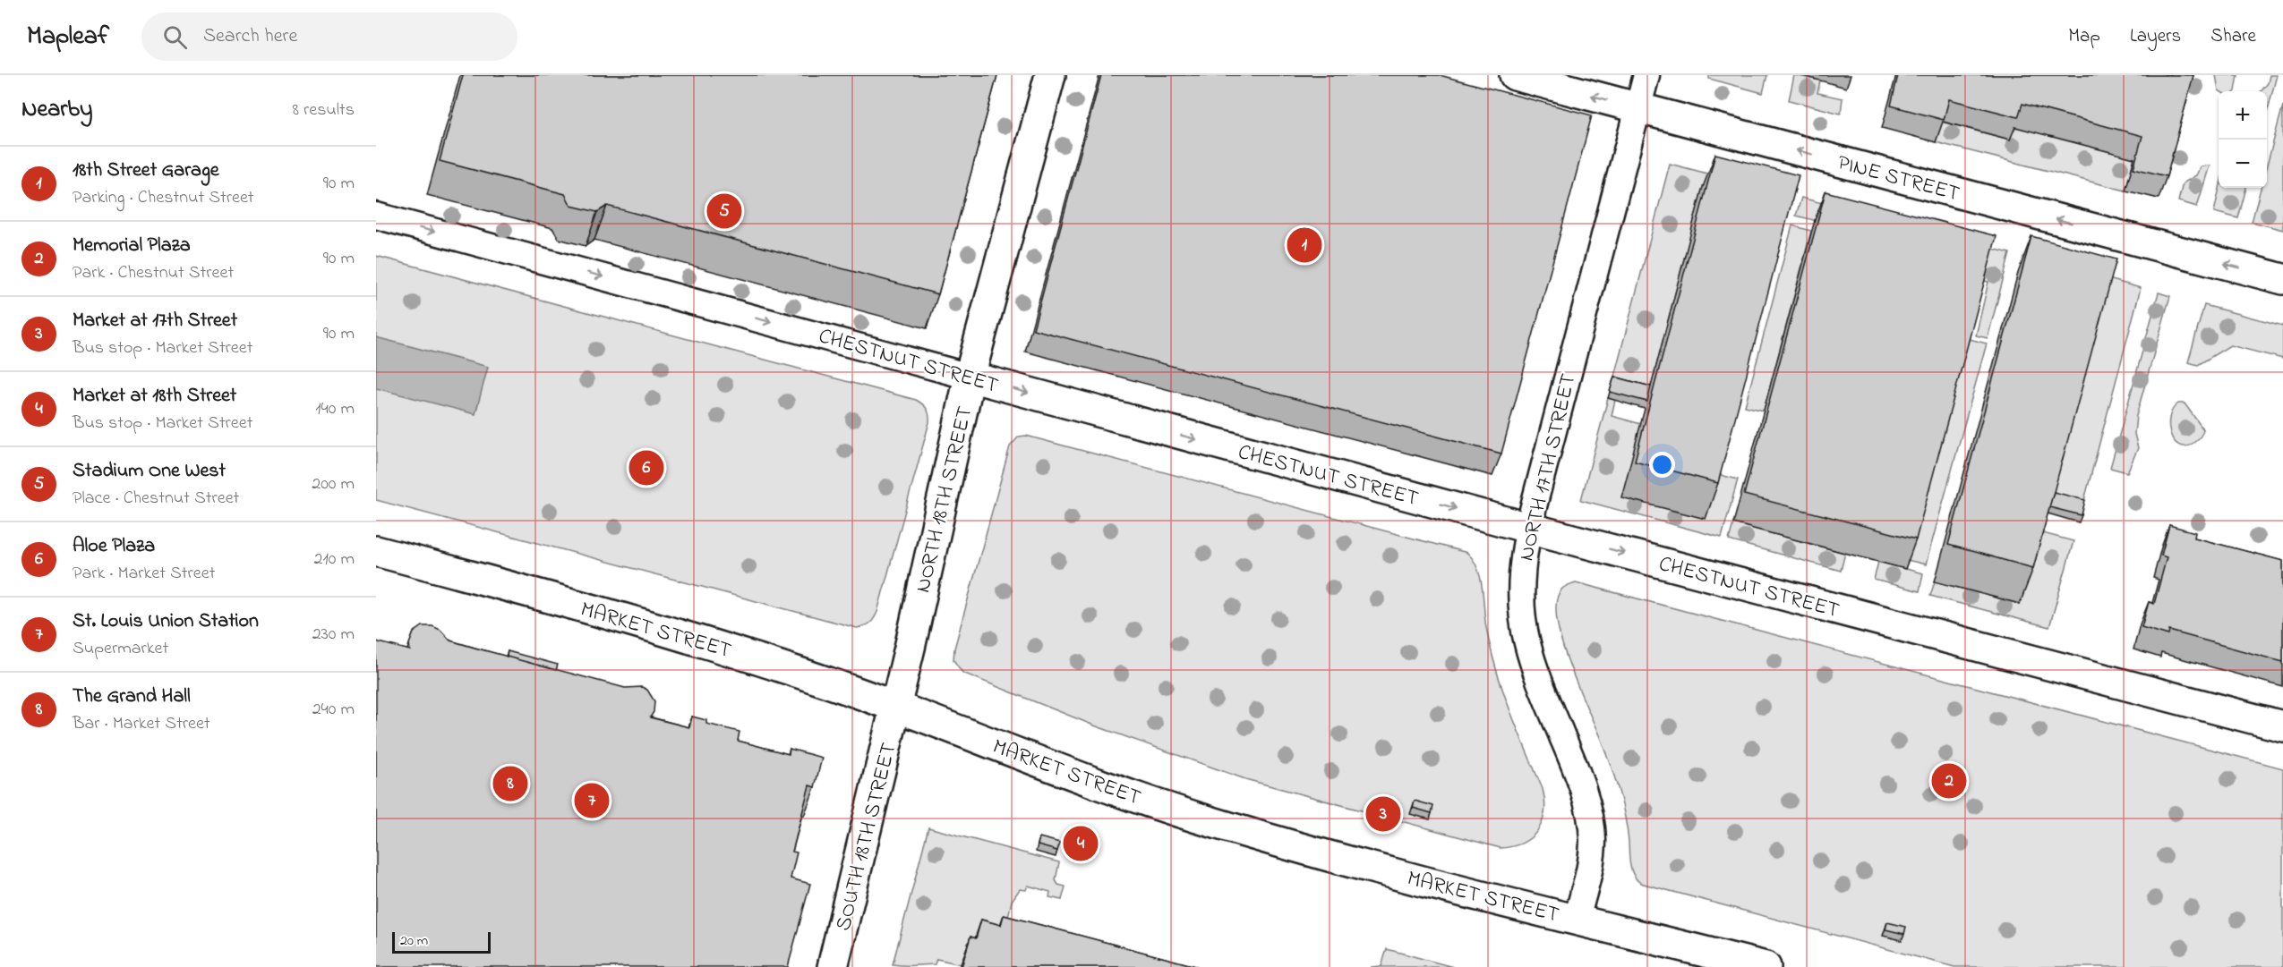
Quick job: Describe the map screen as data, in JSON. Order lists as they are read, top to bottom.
{
  "streets": {
    "street": [
      "PINE STREET",
      "CHESTNUT STREET",
      "NORTH 17TH STREET",
      "NORTH 18TH STREET",
      "MARKET STREET",
      "SOUTH 18TH STREET"
    ]
  },
  "crossings": [
    ["PINE STREET", "NORTH 17TH STREET"],
    ["CHESTNUT STREET", "NORTH 17TH STREET"],
    ["CHESTNUT STREET", "NORTH 18TH STREET"],
    ["NORTH 17TH STREET", "MARKET STREET"],
    ["NORTH 18TH STREET", "MARKET STREET"],
    ["NORTH 18TH STREET", "SOUTH 18TH STREET"],
    ["MARKET STREET", "SOUTH 18TH STREET"]
  ],
  "one_way": ["PINE STREET", "CHESTNUT STREET"],
  "scale_bar": "20 m",
  "page": {
    "header": "Mapleaf",
    "search": "Search here",
    "nav": ["Map", "Layers", "Share"],
    "heading": ["Nearby", "8 results"],
    "map_buttons": ["+", "−"],
    "list": [
      {
        "mark": "1",
        "name": "18th Street Garage",
        "note": "Parking · Chestnut Street",
        "value": "90 m"
      },
      {
        "mark": "2",
        "name": "Memorial Plaza",
        "note": "Park · Chestnut Street",
        "value": "90 m"
      },
      {
        "mark": "3",
        "name": "Market at 17th Street",
        "note": "Bus stop · Market Street",
        "value": "90 m"
      },
      {
        "mark": "4",
        "name": "Market at 18th Street",
        "note": "Bus stop · Market Street",
        "value": "140 m"
      },
      {
        "mark": "5",
        "name": "Stadium One West",
        "note": "Place · Chestnut Street",
        "value": "200 m"
      },
      {
        "mark": "6",
        "name": "Aloe Plaza",
        "note": "Park · Market Street",
        "value": "210 m"
      },
      {
        "mark": "7",
        "name": "St. Louis Union Station",
        "note": "Supermarket",
        "value": "230 m"
      },
      {
        "mark": "8",
        "name": "The Grand Hall",
        "note": "Bar · Market Street",
        "value": "240 m"
      }
    ],
    "pins": [
      "5",
      "1",
      "6",
      "2",
      "8",
      "7",
      "3",
      "4"
    ],
    "scale": "20 m"
  }
}
